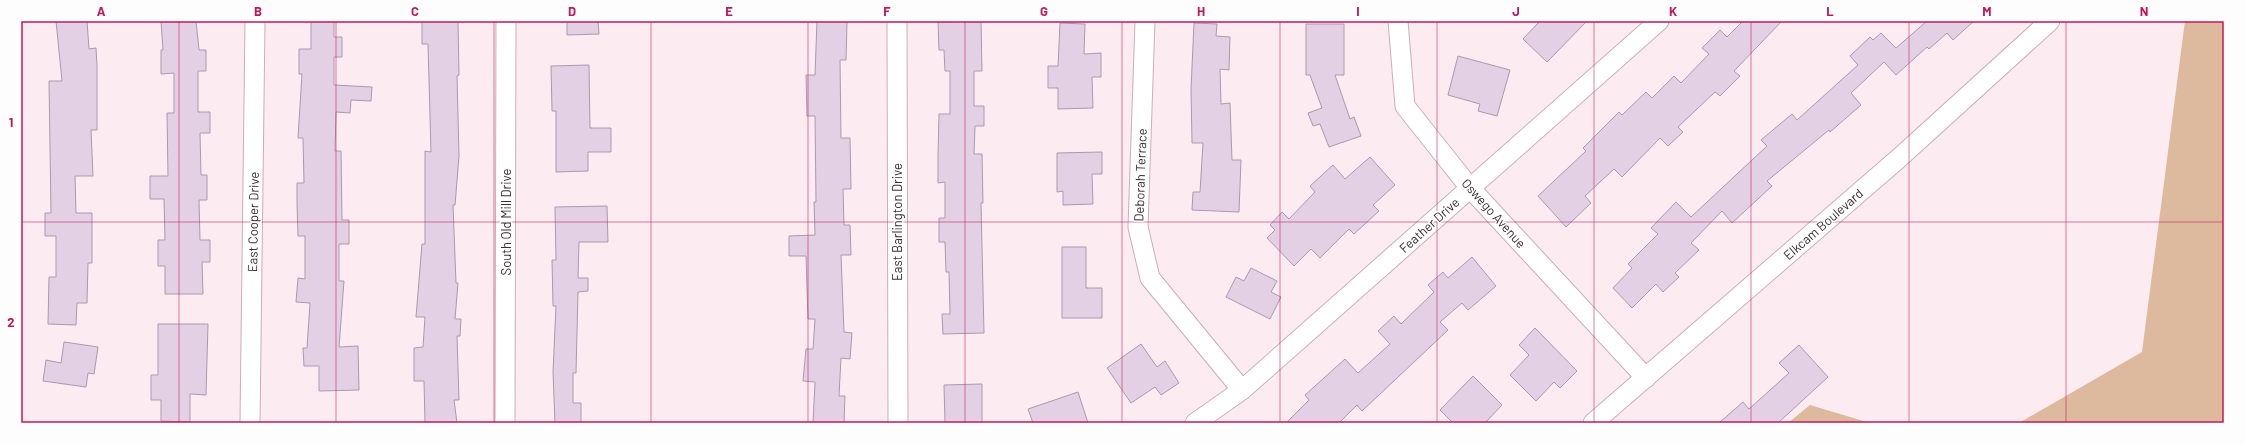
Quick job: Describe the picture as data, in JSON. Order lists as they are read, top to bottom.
{
  "streets": {
    "street": [
      "Deborah Terrace",
      "Oswego Avenue",
      "East Cooper Drive",
      "South Old Mill Drive",
      "East Barlington Drive",
      "Elkcam Boulevard",
      "Feather Drive"
    ]
  },
  "crossings": [
    ["Deborah Terrace", "Feather Drive"],
    ["Oswego Avenue", "Elkcam Boulevard"],
    ["Oswego Avenue", "Feather Drive"]
  ],
  "grid": {
    "columns": [
      "A",
      "B",
      "C",
      "D",
      "E",
      "F",
      "G",
      "H",
      "I",
      "J",
      "K",
      "L",
      "M",
      "N"
    ],
    "rows": ["1", "2"]
  }
}
